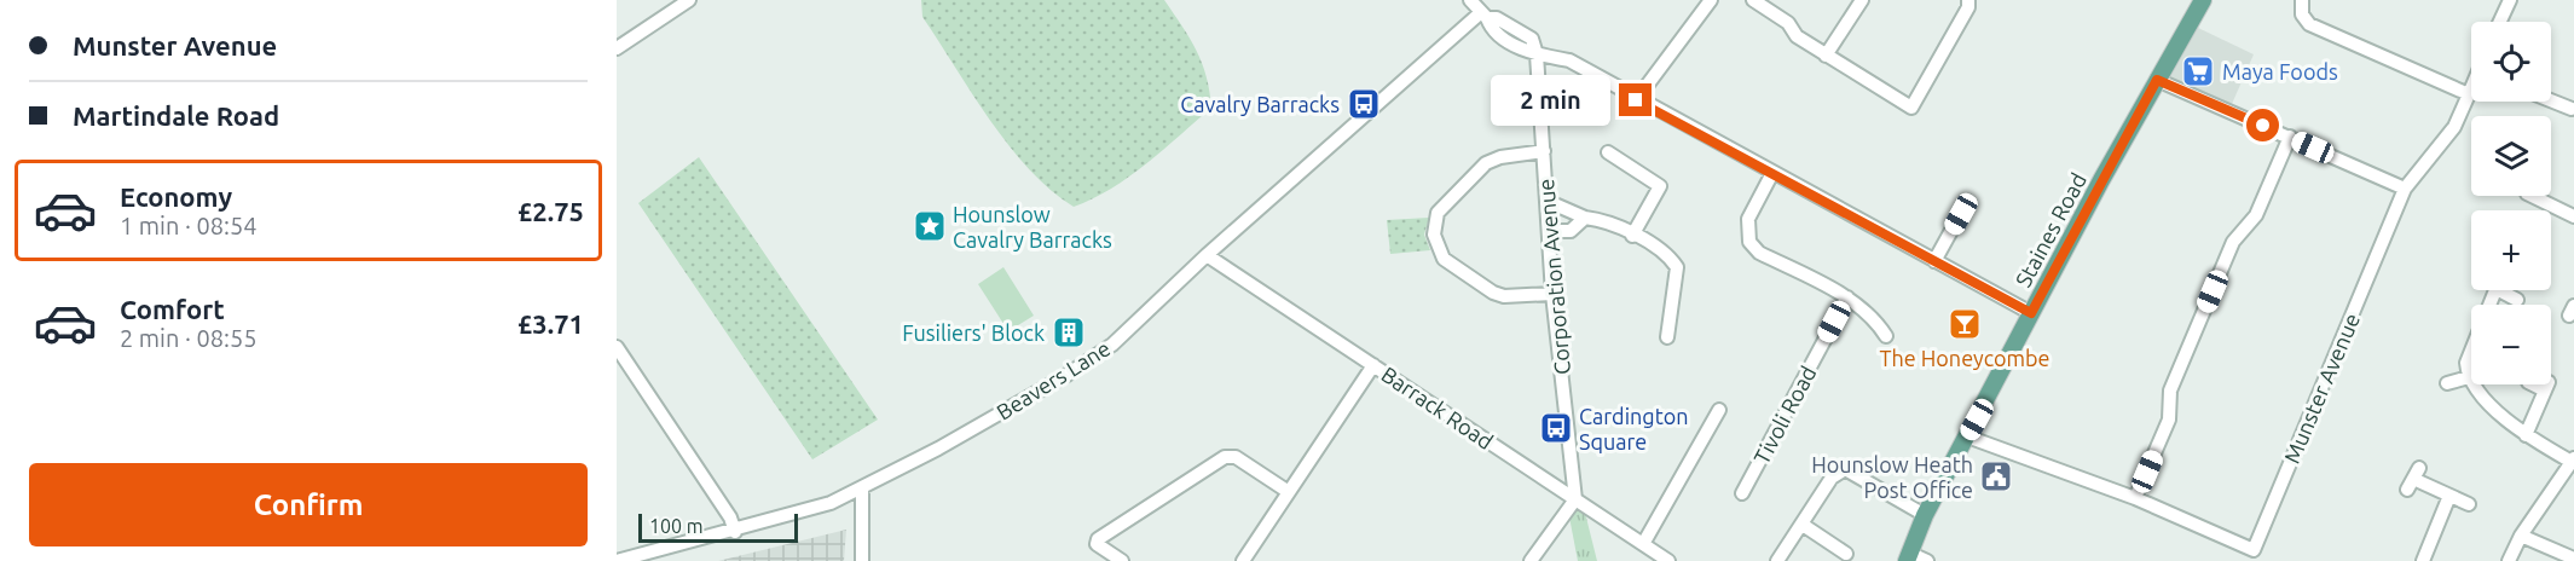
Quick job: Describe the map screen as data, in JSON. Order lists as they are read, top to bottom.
{
  "streets": {
    "main road": ["Staines Road"],
    "street": [
      "Corporation Avenue",
      "Beavers Lane",
      "Munster Avenue",
      "Barrack Road",
      "Tivoli Road"
    ]
  },
  "crossings": [
    ["Staines Road", "Munster Avenue"],
    ["Corporation Avenue", "Barrack Road"],
    ["Beavers Lane", "Barrack Road"]
  ],
  "places": {
    "supermarket": ["Maya Foods"],
    "bus stop": ["Cavalry Barracks", "Cardington Square"],
    "place": ["Hounslow Cavalry Barracks"],
    "bar": ["The Honeycombe"],
    "building": ["Fusiliers' Block"],
    "public building": ["Hounslow Heath Post Office"]
  },
  "scale_bar": "100 m",
  "page": {
    "banner": ["Munster Avenue", "Martindale Road"],
    "map_buttons": ["+", "−"],
    "bubble": "2 min",
    "list": [
      {
        "name": "Economy",
        "note": "1 min · 08:54",
        "value": "£2.75"
      },
      {
        "name": "Comfort",
        "note": "2 min · 08:55",
        "value": "£3.71"
      }
    ],
    "buttons": "Confirm",
    "scale": "100 m"
  }
}
